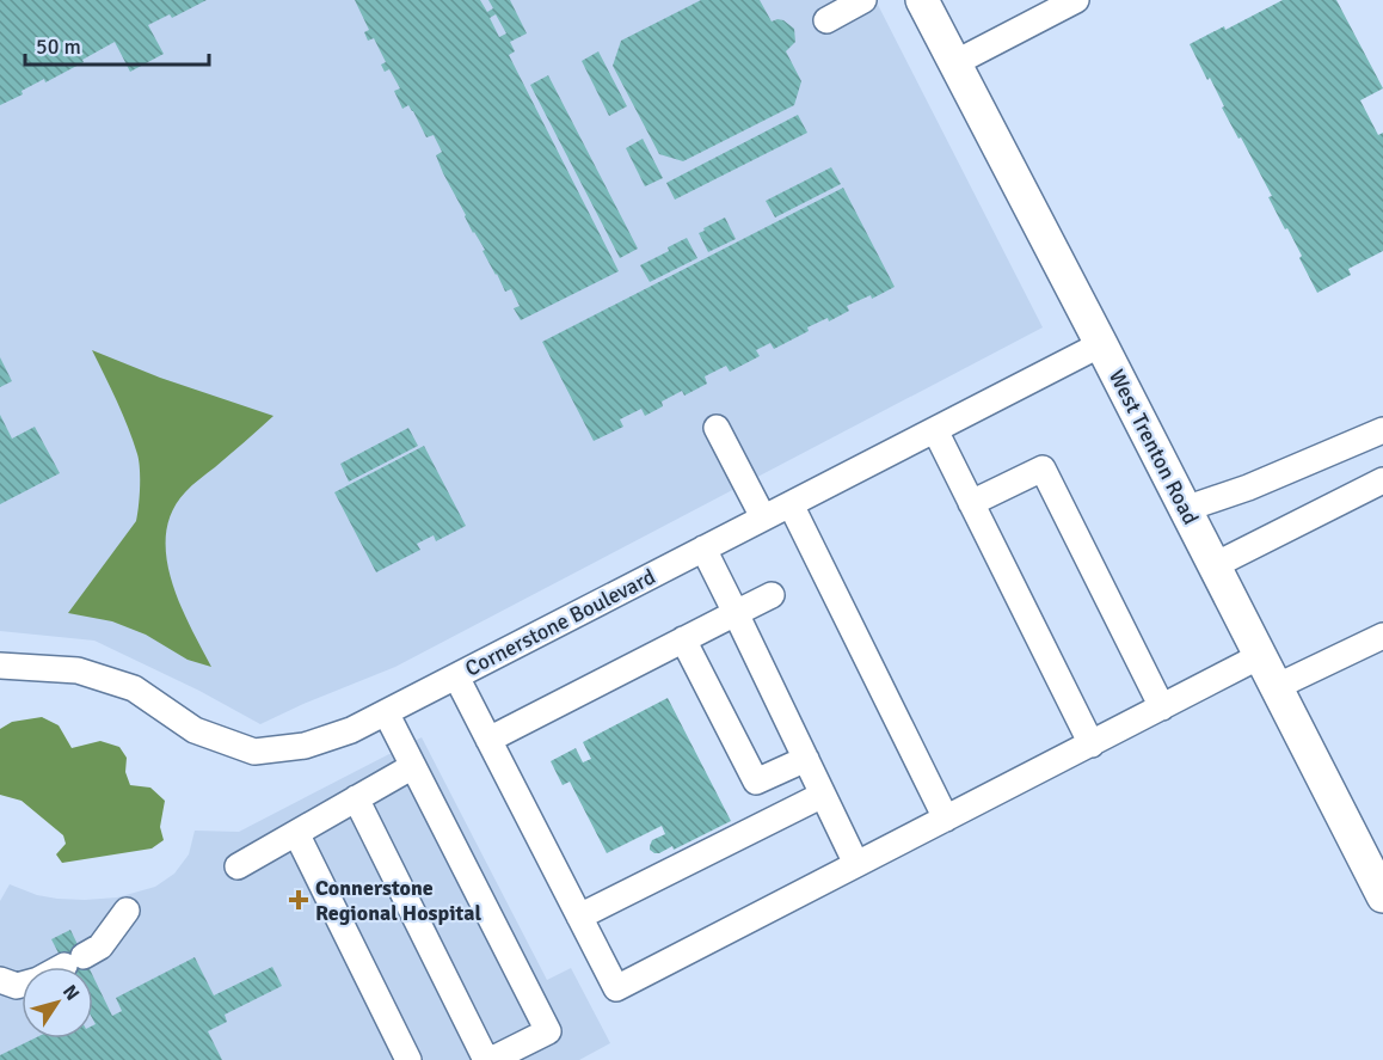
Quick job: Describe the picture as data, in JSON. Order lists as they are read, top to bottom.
{
  "streets": {
    "main road": ["West Trenton Road"],
    "street": ["Cornerstone Boulevard"]
  },
  "crossings": [
    ["West Trenton Road", "Cornerstone Boulevard"]
  ],
  "places": {
    "health": ["Connerstone Regional Hospital"]
  },
  "scale_bar": "50 m",
  "north": "top right"
}
